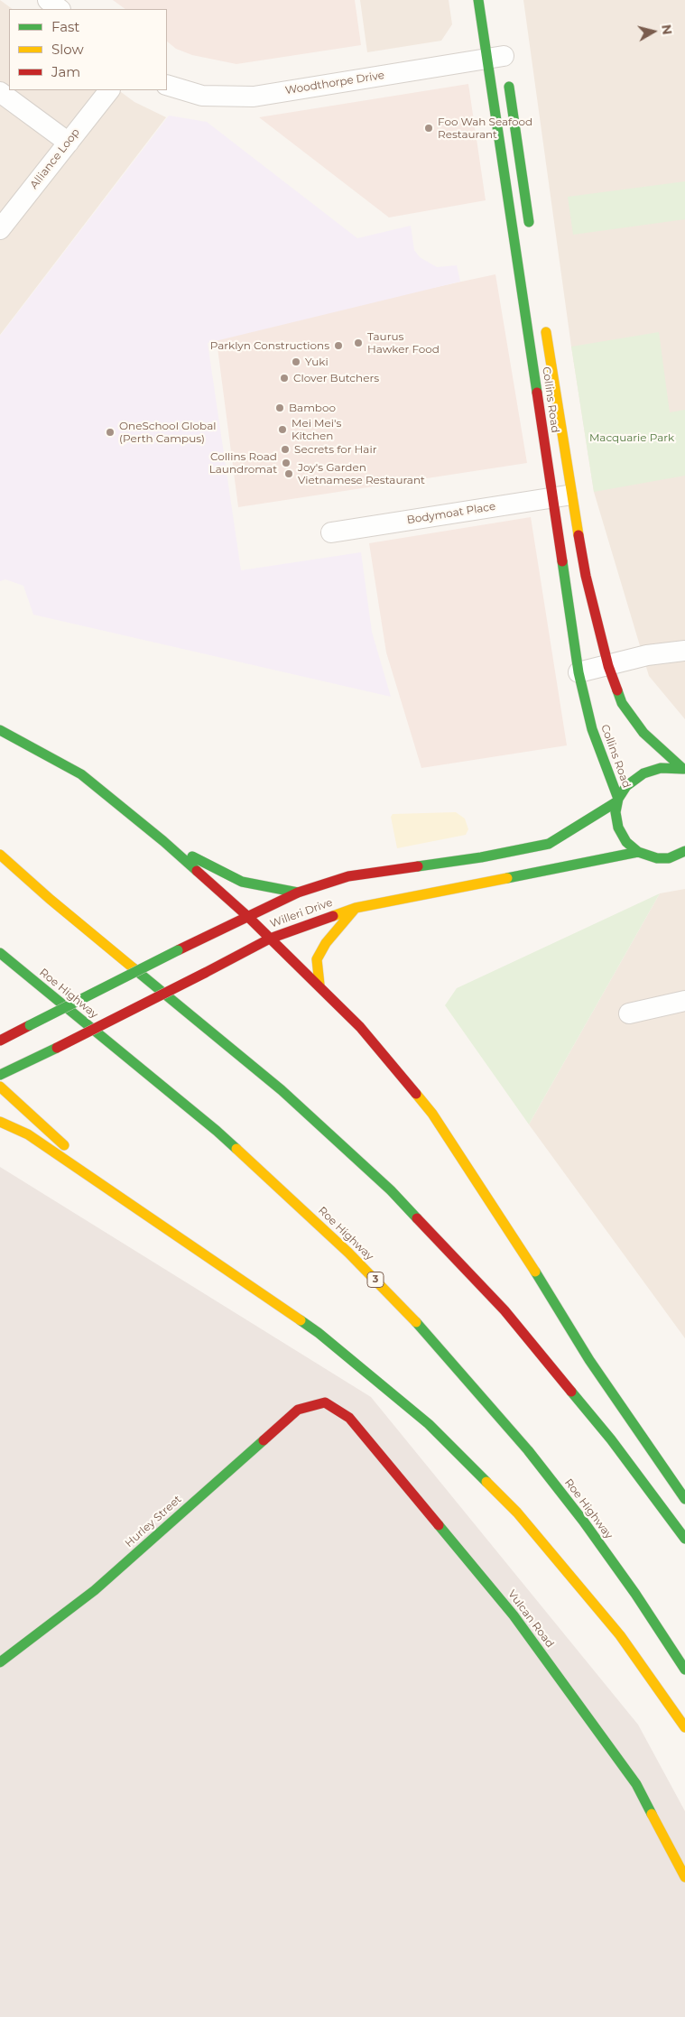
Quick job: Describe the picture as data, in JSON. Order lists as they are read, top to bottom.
{
  "streets": {
    "main road": [
      "Collins Road",
      "Willeri Drive",
      "Roe Highway",
      "3",
      "Hurley Street",
      "Vulcan Road"
    ],
    "street": ["Woodthorpe Drive", "Alliance Loop", "Bodymoat Place"]
  },
  "crossings": [
    ["Woodthorpe Drive", "Collins Road"],
    ["Collins Road", "Bodymoat Place"],
    ["Collins Road", "Willeri Drive"],
    ["Hurley Street", "Vulcan Road"]
  ],
  "parks": ["Macquarie Park"],
  "places": [
    "Foo Wah Seafood Restaurant",
    "Taurus Hawker Food",
    "Parklyn Constructions",
    "Yuki",
    "Clover Butchers",
    "Bamboo",
    "Mei Mei's Kitchen",
    "OneSchool Global (Perth Campus)",
    "Secrets for Hair",
    "Collins Road Laundromat",
    "Joy's Garden Vietnamese Restaurant"
  ],
  "legend": ["Fast", "Slow", "Jam"],
  "north": "right"
}
